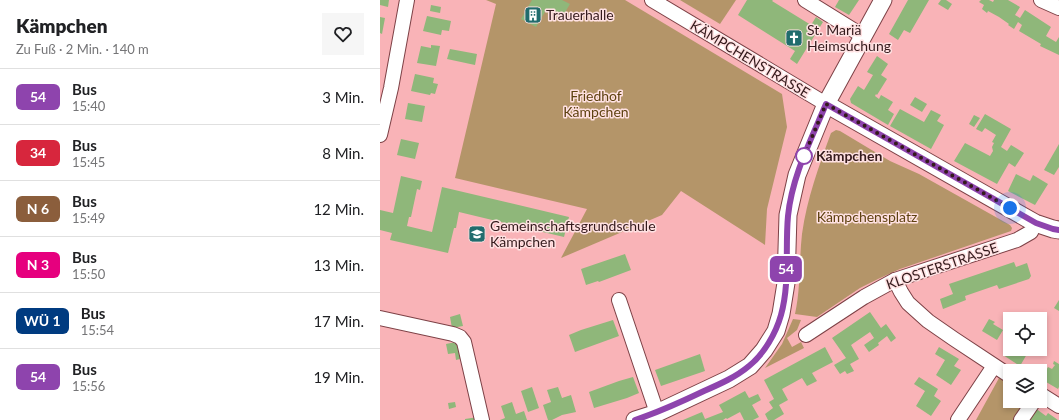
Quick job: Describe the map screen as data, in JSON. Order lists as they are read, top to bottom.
{
  "streets": {
    "main road": ["KÄMPCHENSTRASSE"],
    "street": ["KLOSTERSTRASSE"]
  },
  "crossings": [
    ["KÄMPCHENSTRASSE", "KLOSTERSTRASSE"]
  ],
  "parks": ["Friedhof Kämpchen", "Kämpchensplatz"],
  "places": {
    "building": ["Trauerhalle"],
    "church": ["St. Mariä Heimsuchung"],
    "other": ["Kämpchen"],
    "school or university": ["Gemeinschaftsgrundschule Kämpchen"]
  },
  "lines": ["bus line 54"],
  "page": {
    "heading": ["Kämpchen", "Zu Fuß · 2 Min. · 140 m"],
    "on_map": "54",
    "list": [
      {
        "mark": "54",
        "name": "Bus",
        "note": "15:40",
        "value": "3 Min."
      },
      {
        "mark": "34",
        "name": "Bus",
        "note": "15:45",
        "value": "8 Min."
      },
      {
        "mark": "N 6",
        "name": "Bus",
        "note": "15:49",
        "value": "12 Min."
      },
      {
        "mark": "N 3",
        "name": "Bus",
        "note": "15:50",
        "value": "13 Min."
      },
      {
        "mark": "WÜ 1",
        "name": "Bus",
        "note": "15:54",
        "value": "17 Min."
      },
      {
        "mark": "54",
        "name": "Bus",
        "note": "15:56",
        "value": "19 Min."
      }
    ]
  }
}
